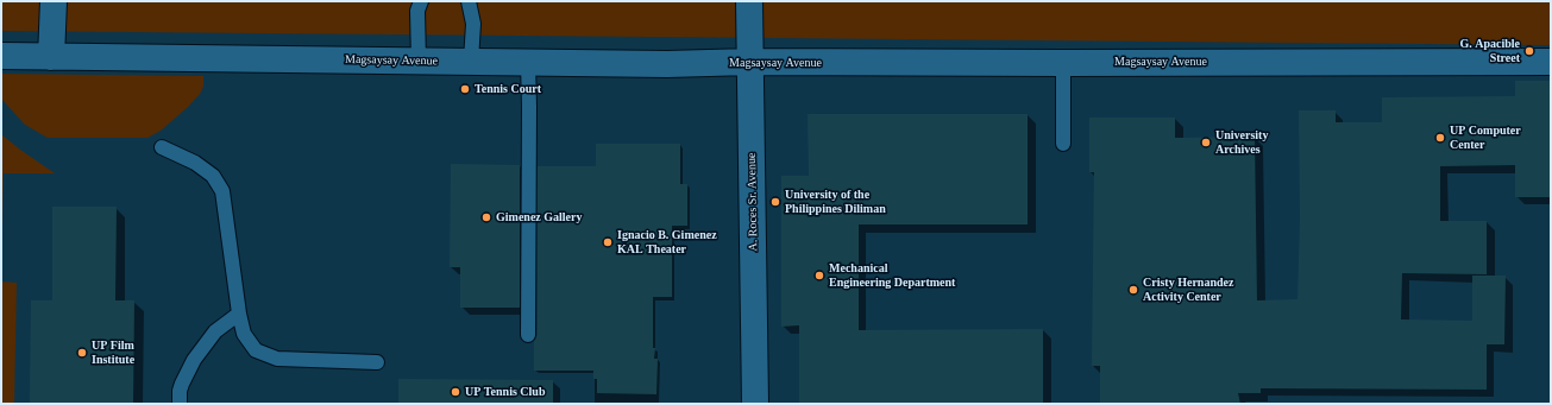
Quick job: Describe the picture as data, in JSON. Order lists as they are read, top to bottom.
{
  "streets": {
    "street": ["Magsaysay Avenue", "A. Roces Sr. Avenue"]
  },
  "crossings": [
    ["Magsaysay Avenue", "A. Roces Sr. Avenue"]
  ],
  "places": [
    "G. Apacible Street",
    "Tennis Court",
    "UP Computer Center",
    "University Archives",
    "University of the Philippines Diliman",
    "Gimenez Gallery",
    "Ignacio B. Gimenez KAL Theater",
    "Mechanical Engineering Department",
    "Cristy Hernandez Activity Center",
    "UP Film Institute",
    "UP Tennis Club"
  ]
}
